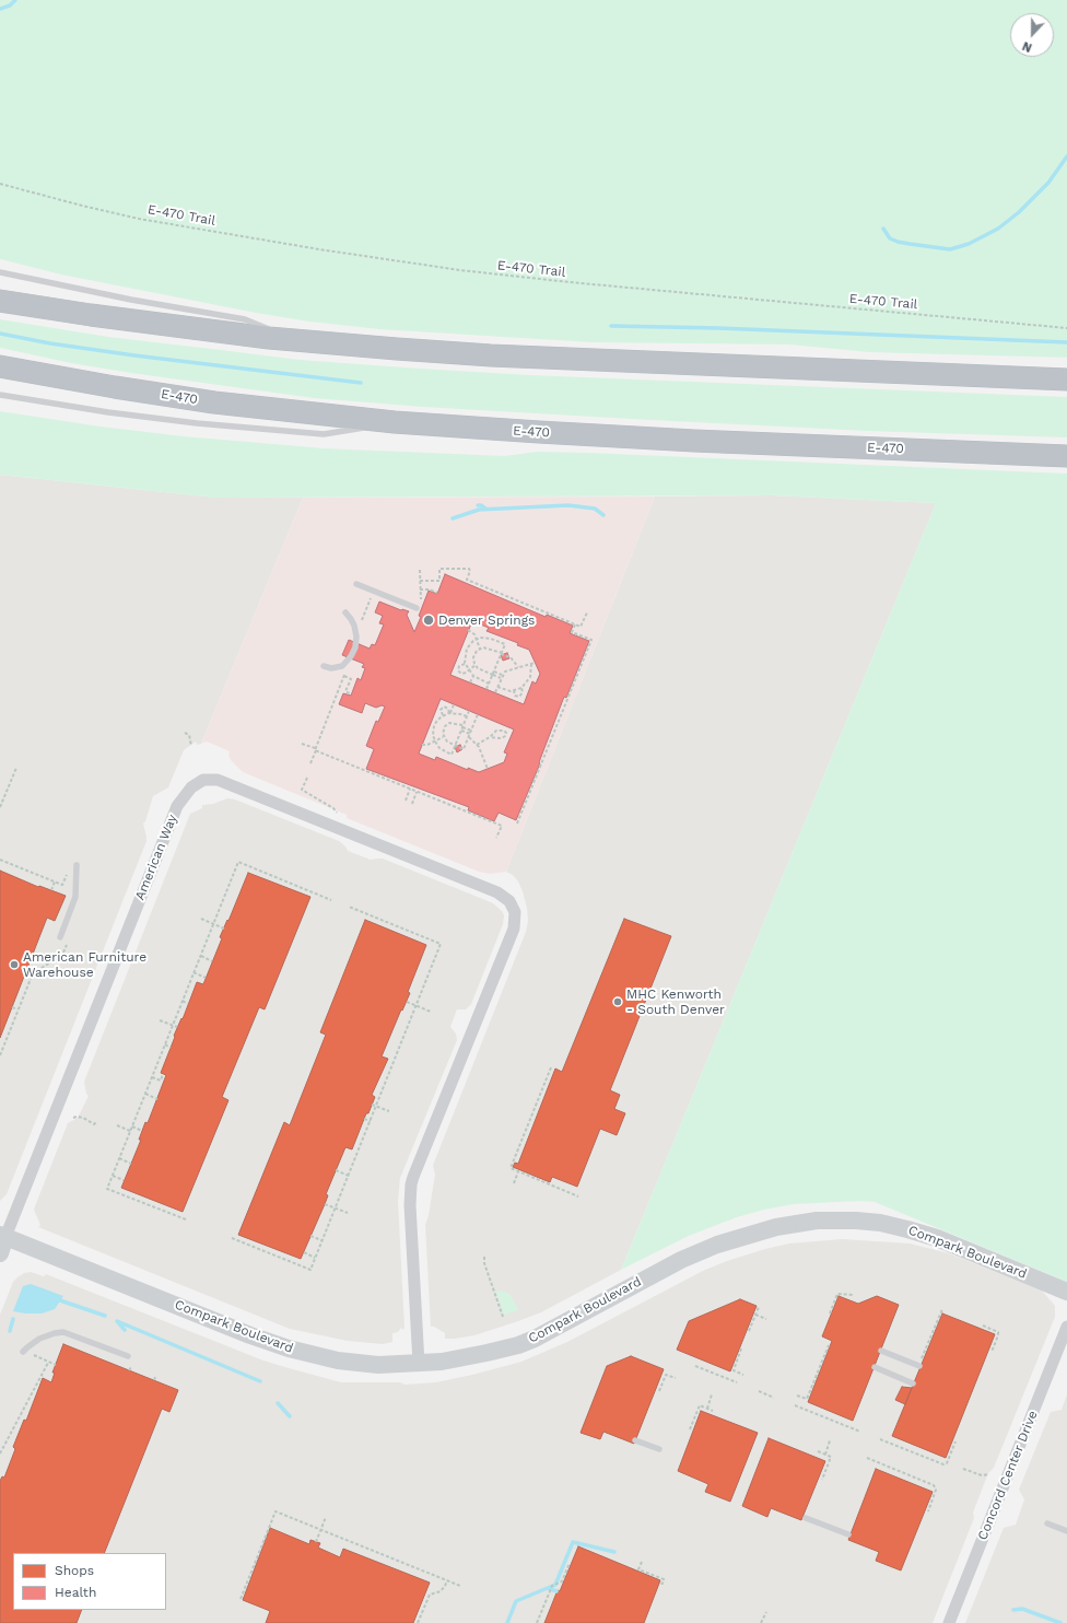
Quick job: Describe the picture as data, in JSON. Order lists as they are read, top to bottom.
{
  "streets": {
    "highway": ["E-470"],
    "street": ["American Way", "Compark Boulevard", "Concord Center Drive"],
    "path": ["E-470 Trail"]
  },
  "crossings": [
    ["American Way", "Compark Boulevard"]
  ],
  "places": ["Denver Springs", "American Furniture Warehouse", "MHC Kenworth - South Denver"],
  "legend": ["Shops", "Health"],
  "north": "bottom"
}
